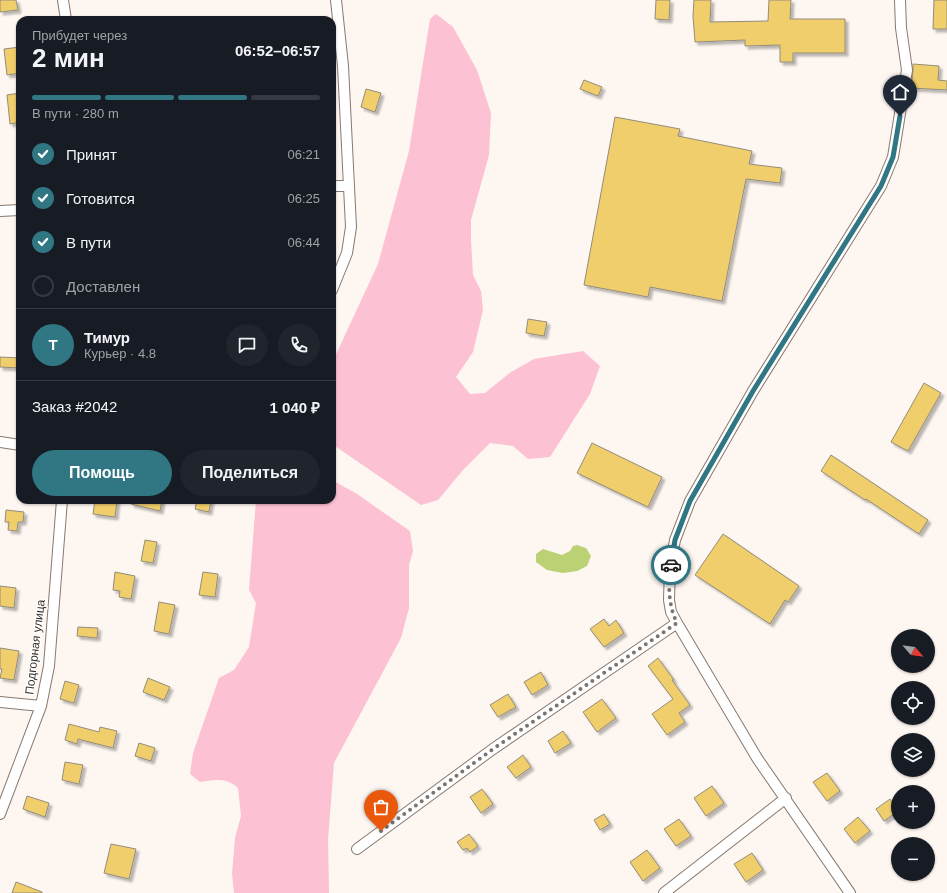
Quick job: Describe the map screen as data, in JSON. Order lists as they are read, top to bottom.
{
  "streets": {
    "street": ["Подгорная улица"]
  },
  "north": "bottom right",
  "page": {
    "heading": ["2 мин", "Прибудет через", "06:52–06:57"],
    "panel": [
      "Тимур",
      "Курьер · 4.8",
      "Заказ #2042",
      "1 040 ₽"
    ],
    "bar": "В пути · 280 m",
    "list": [
      ["Принят", "06:21"],
      ["Готовится", "06:25"],
      ["В пути", "06:44"],
      "Доставлен"
    ],
    "round": "Т",
    "buttons": ["Помощь", "Поделиться"],
    "map_buttons": ["+", "−"]
  }
}
